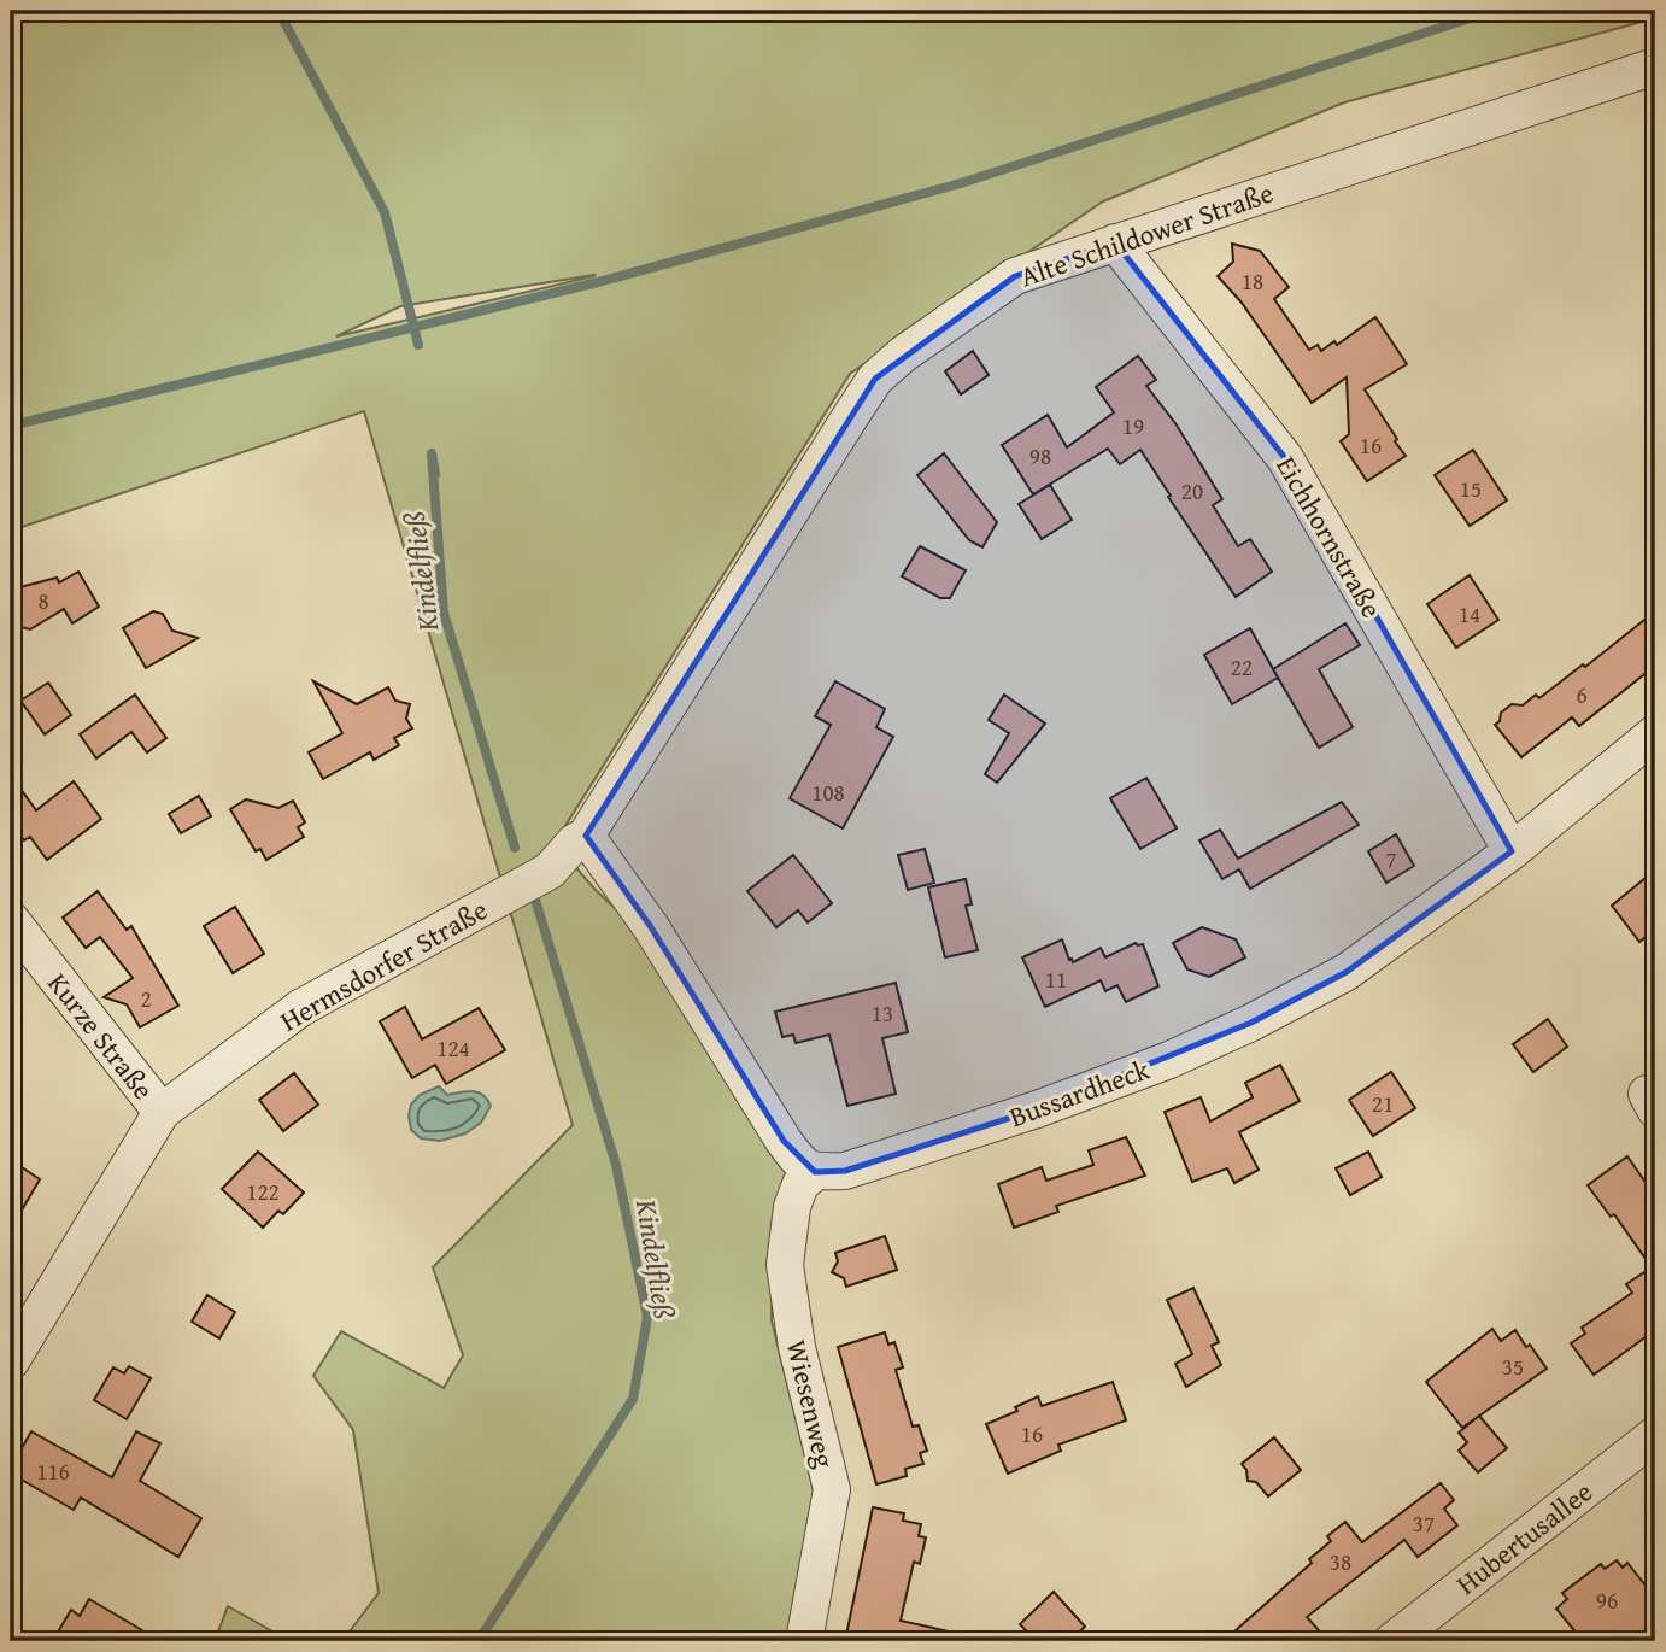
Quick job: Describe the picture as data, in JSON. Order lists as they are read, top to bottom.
{
  "streets": {
    "street": [
      "Alte Schildower Straße",
      "Eichhornstraße",
      "Hermsdorfer Straße",
      "Kurze Straße",
      "Bussardheck",
      "Wiesenweg",
      "Hubertusallee"
    ]
  },
  "crossings": [
    ["Alte Schildower Straße", "Eichhornstraße"],
    ["Alte Schildower Straße", "Hermsdorfer Straße"],
    ["Eichhornstraße", "Bussardheck"],
    ["Hermsdorfer Straße", "Kurze Straße"],
    ["Bussardheck", "Wiesenweg"]
  ],
  "water": ["Kindelfließ"],
  "house_numbers": [
    "18",
    "19",
    "16",
    "98",
    "15",
    "20",
    "8",
    "14",
    "22",
    "6",
    "108",
    "7",
    "11",
    "2",
    "13",
    "124",
    "21",
    "122",
    "35",
    "16",
    "116",
    "37",
    "38",
    "96"
  ]
}
